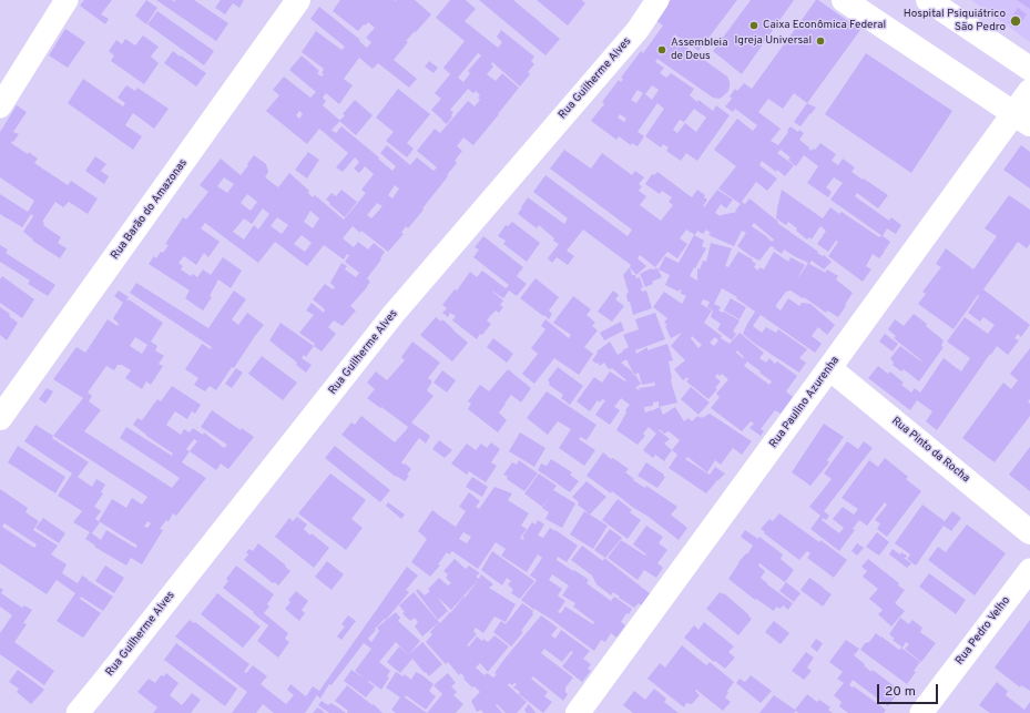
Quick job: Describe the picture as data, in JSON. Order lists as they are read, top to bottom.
{
  "streets": {
    "street": [
      "Rua Guilherme Alves",
      "Rua Barão do Amazonas",
      "Rua Paulino Azurenha",
      "Rua Pinto da Rocha",
      "Rua Pedro Velho"
    ]
  },
  "crossings": [
    ["Rua Paulino Azurenha", "Rua Pinto da Rocha"]
  ],
  "places": [
    "Hospital Psiquiátrico São Pedro",
    "Caixa Econômica Federal",
    "Igreja Universal",
    "Assembleia de Deus"
  ],
  "scale_bar": "20 m"
}
